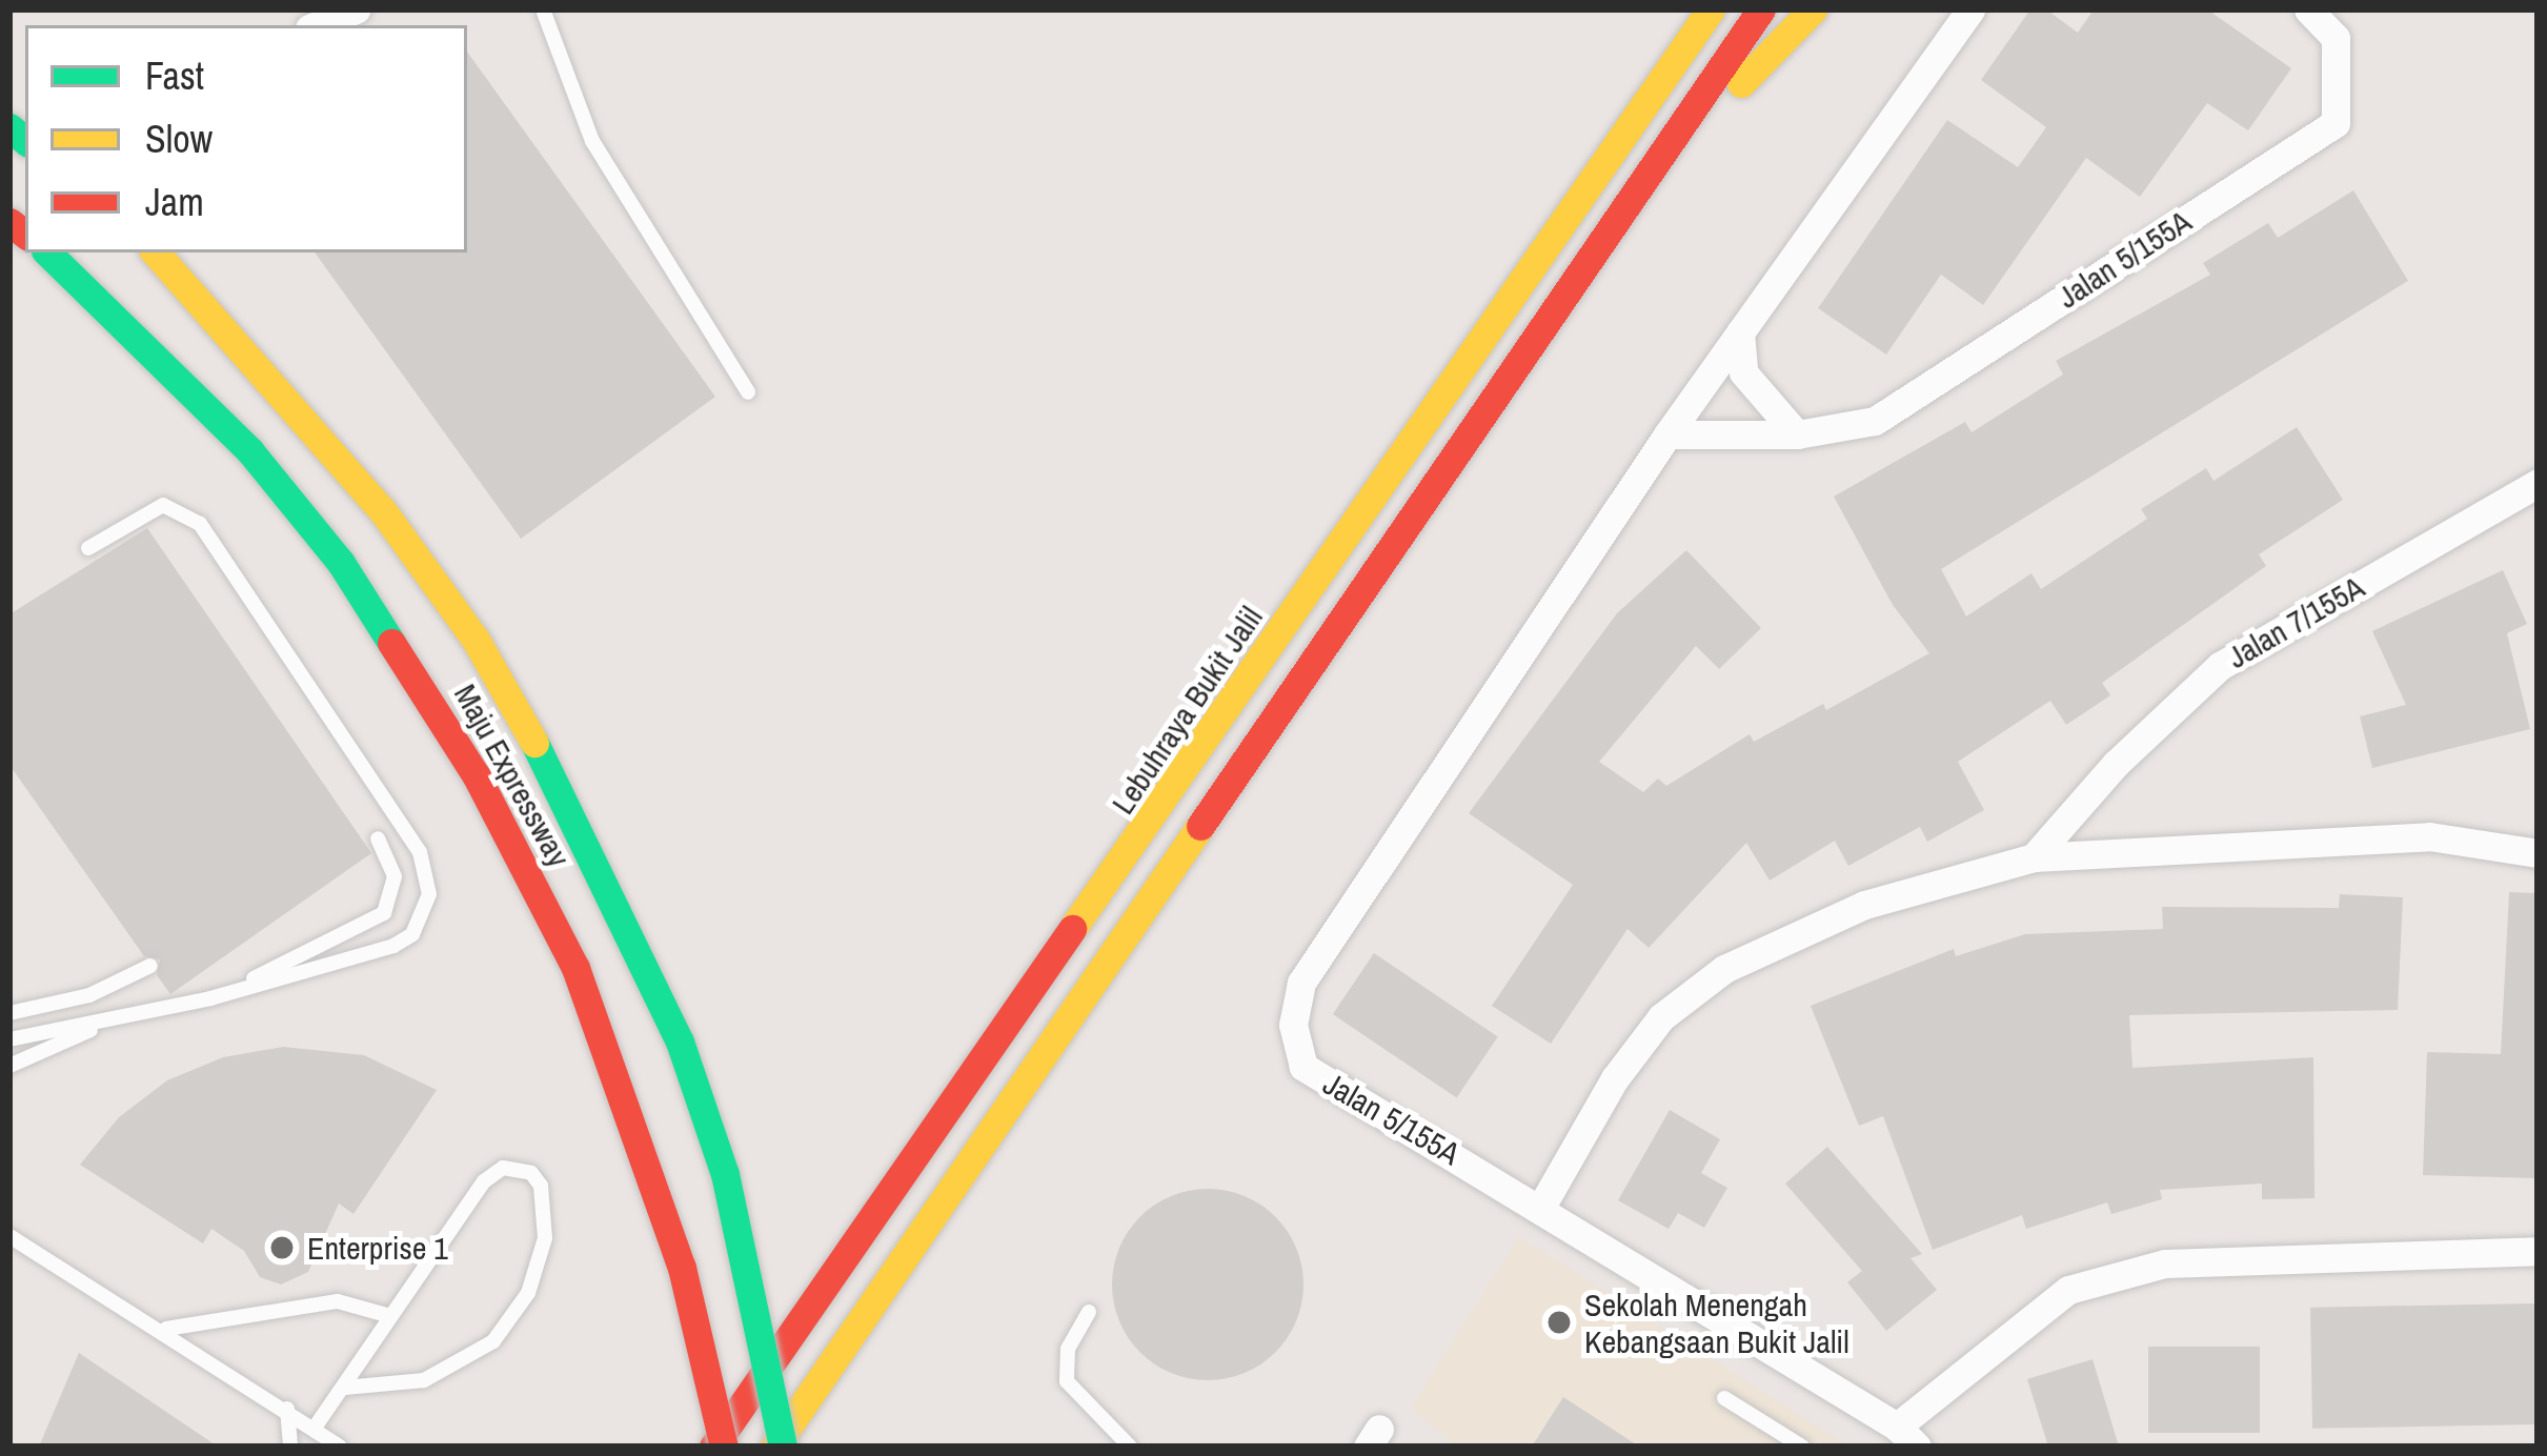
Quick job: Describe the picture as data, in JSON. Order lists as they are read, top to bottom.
{
  "streets": {
    "highway": ["Lebuhraya Bukit Jalil", "Maju Expressway"],
    "street": ["Jalan 5/155A", "Jalan 7/155A"]
  },
  "places": ["Enterprise 1", "Sekolah Menengah Kebangsaan Bukit Jalil"],
  "legend": ["Fast", "Slow", "Jam"]
}
